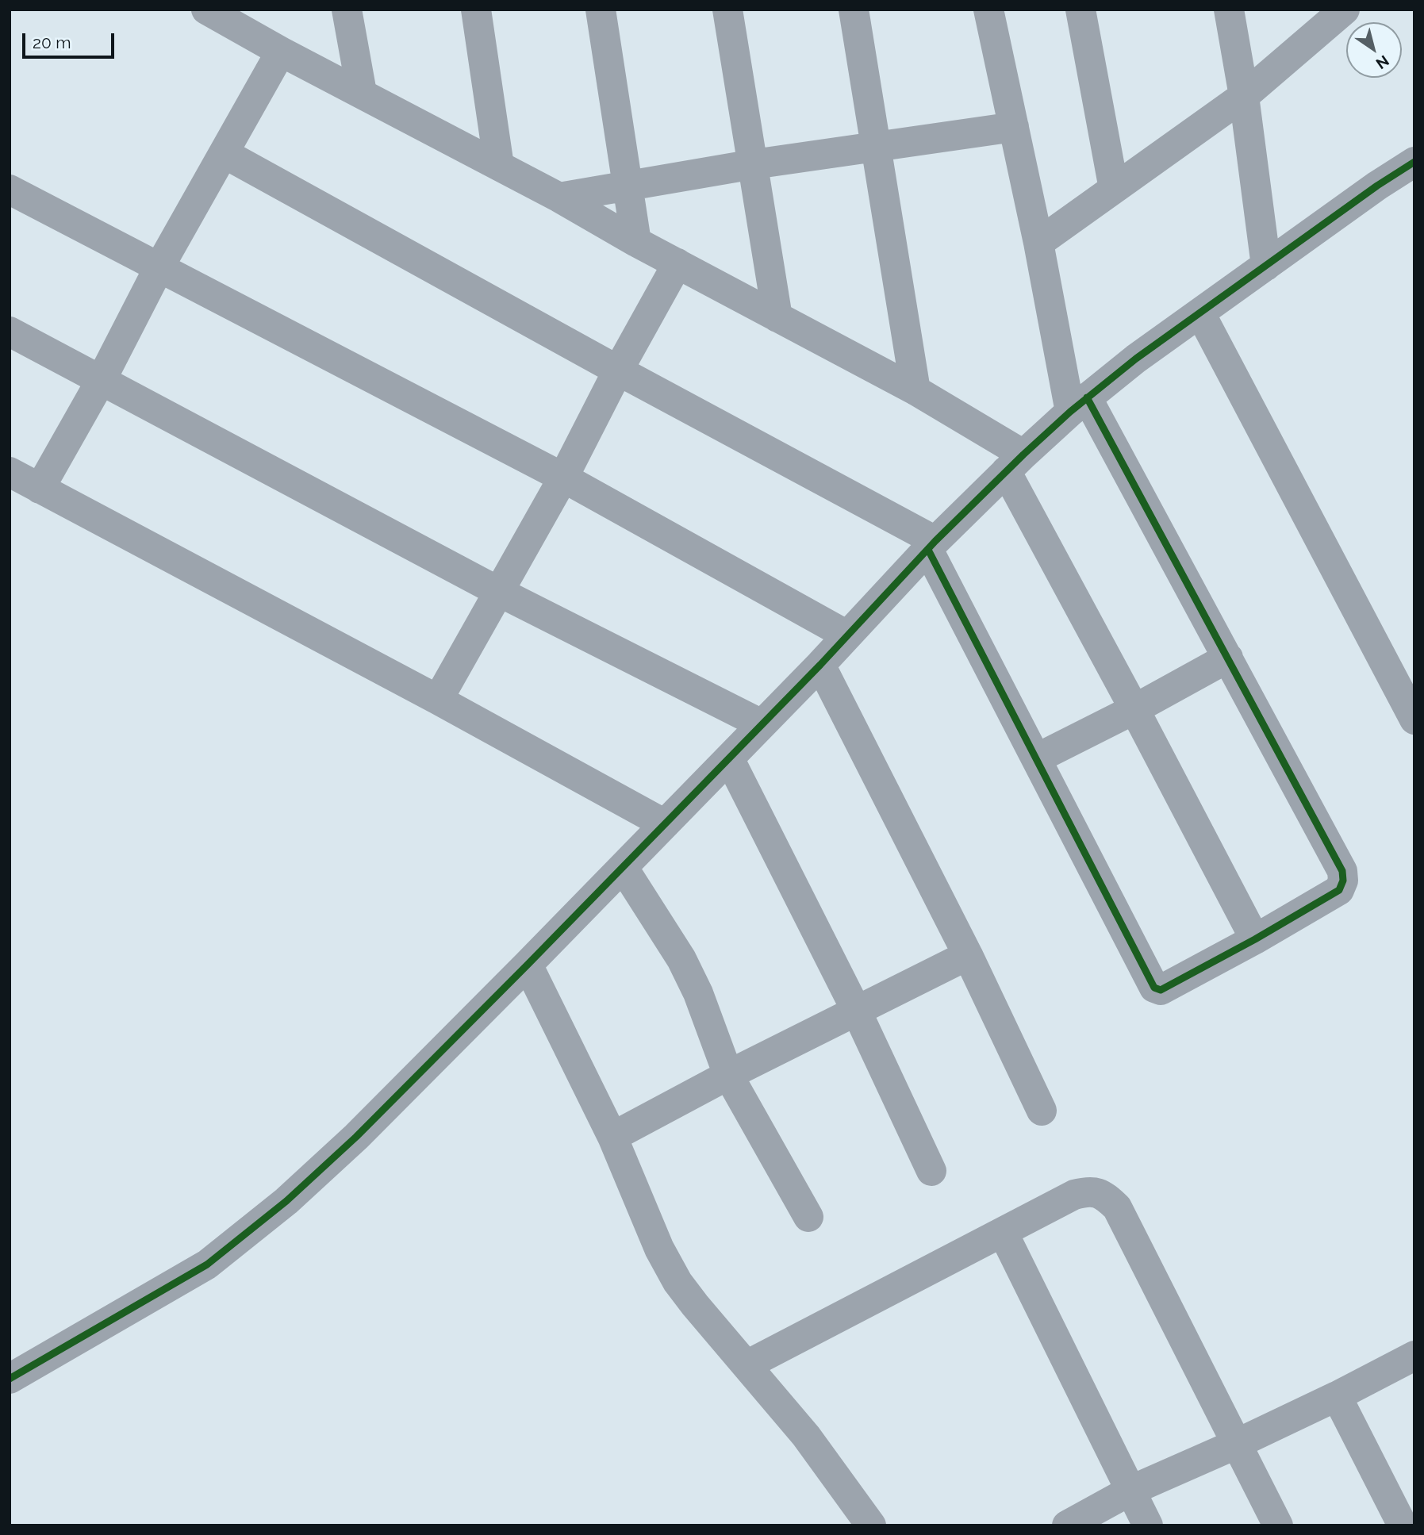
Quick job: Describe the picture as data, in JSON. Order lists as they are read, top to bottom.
{
  "scale_bar": "20 m",
  "north": "bottom right"
}
